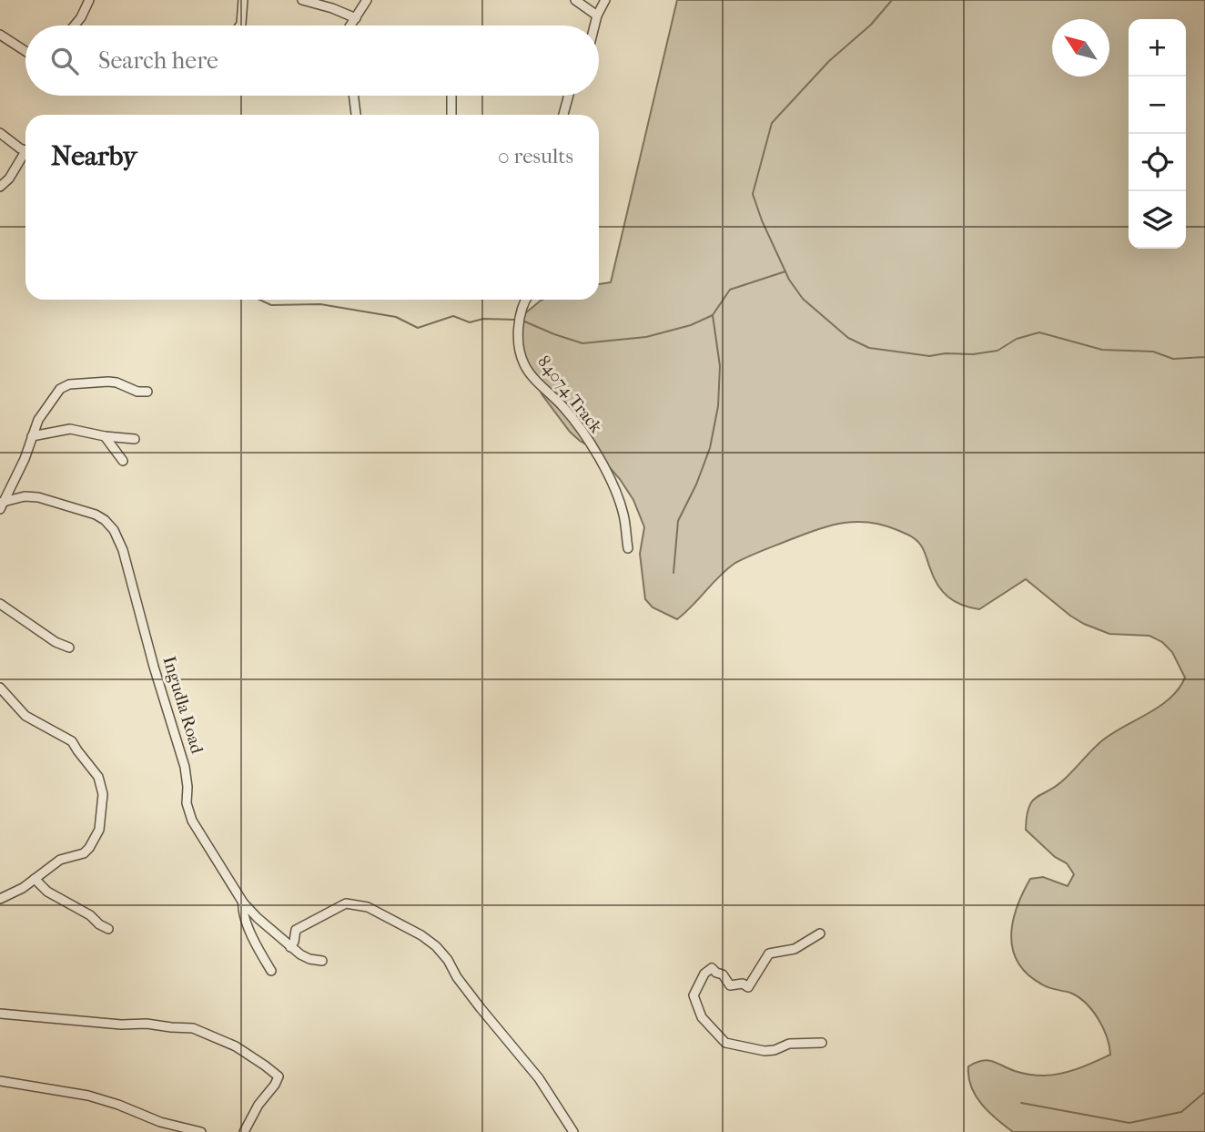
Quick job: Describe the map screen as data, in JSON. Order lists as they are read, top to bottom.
{
  "streets": {
    "street": ["84074 Track", "Ingudla Road"]
  },
  "north": "top left",
  "page": {
    "map_buttons": ["+", "−"],
    "search": "Search here",
    "heading": ["Nearby", "0 results"]
  }
}
